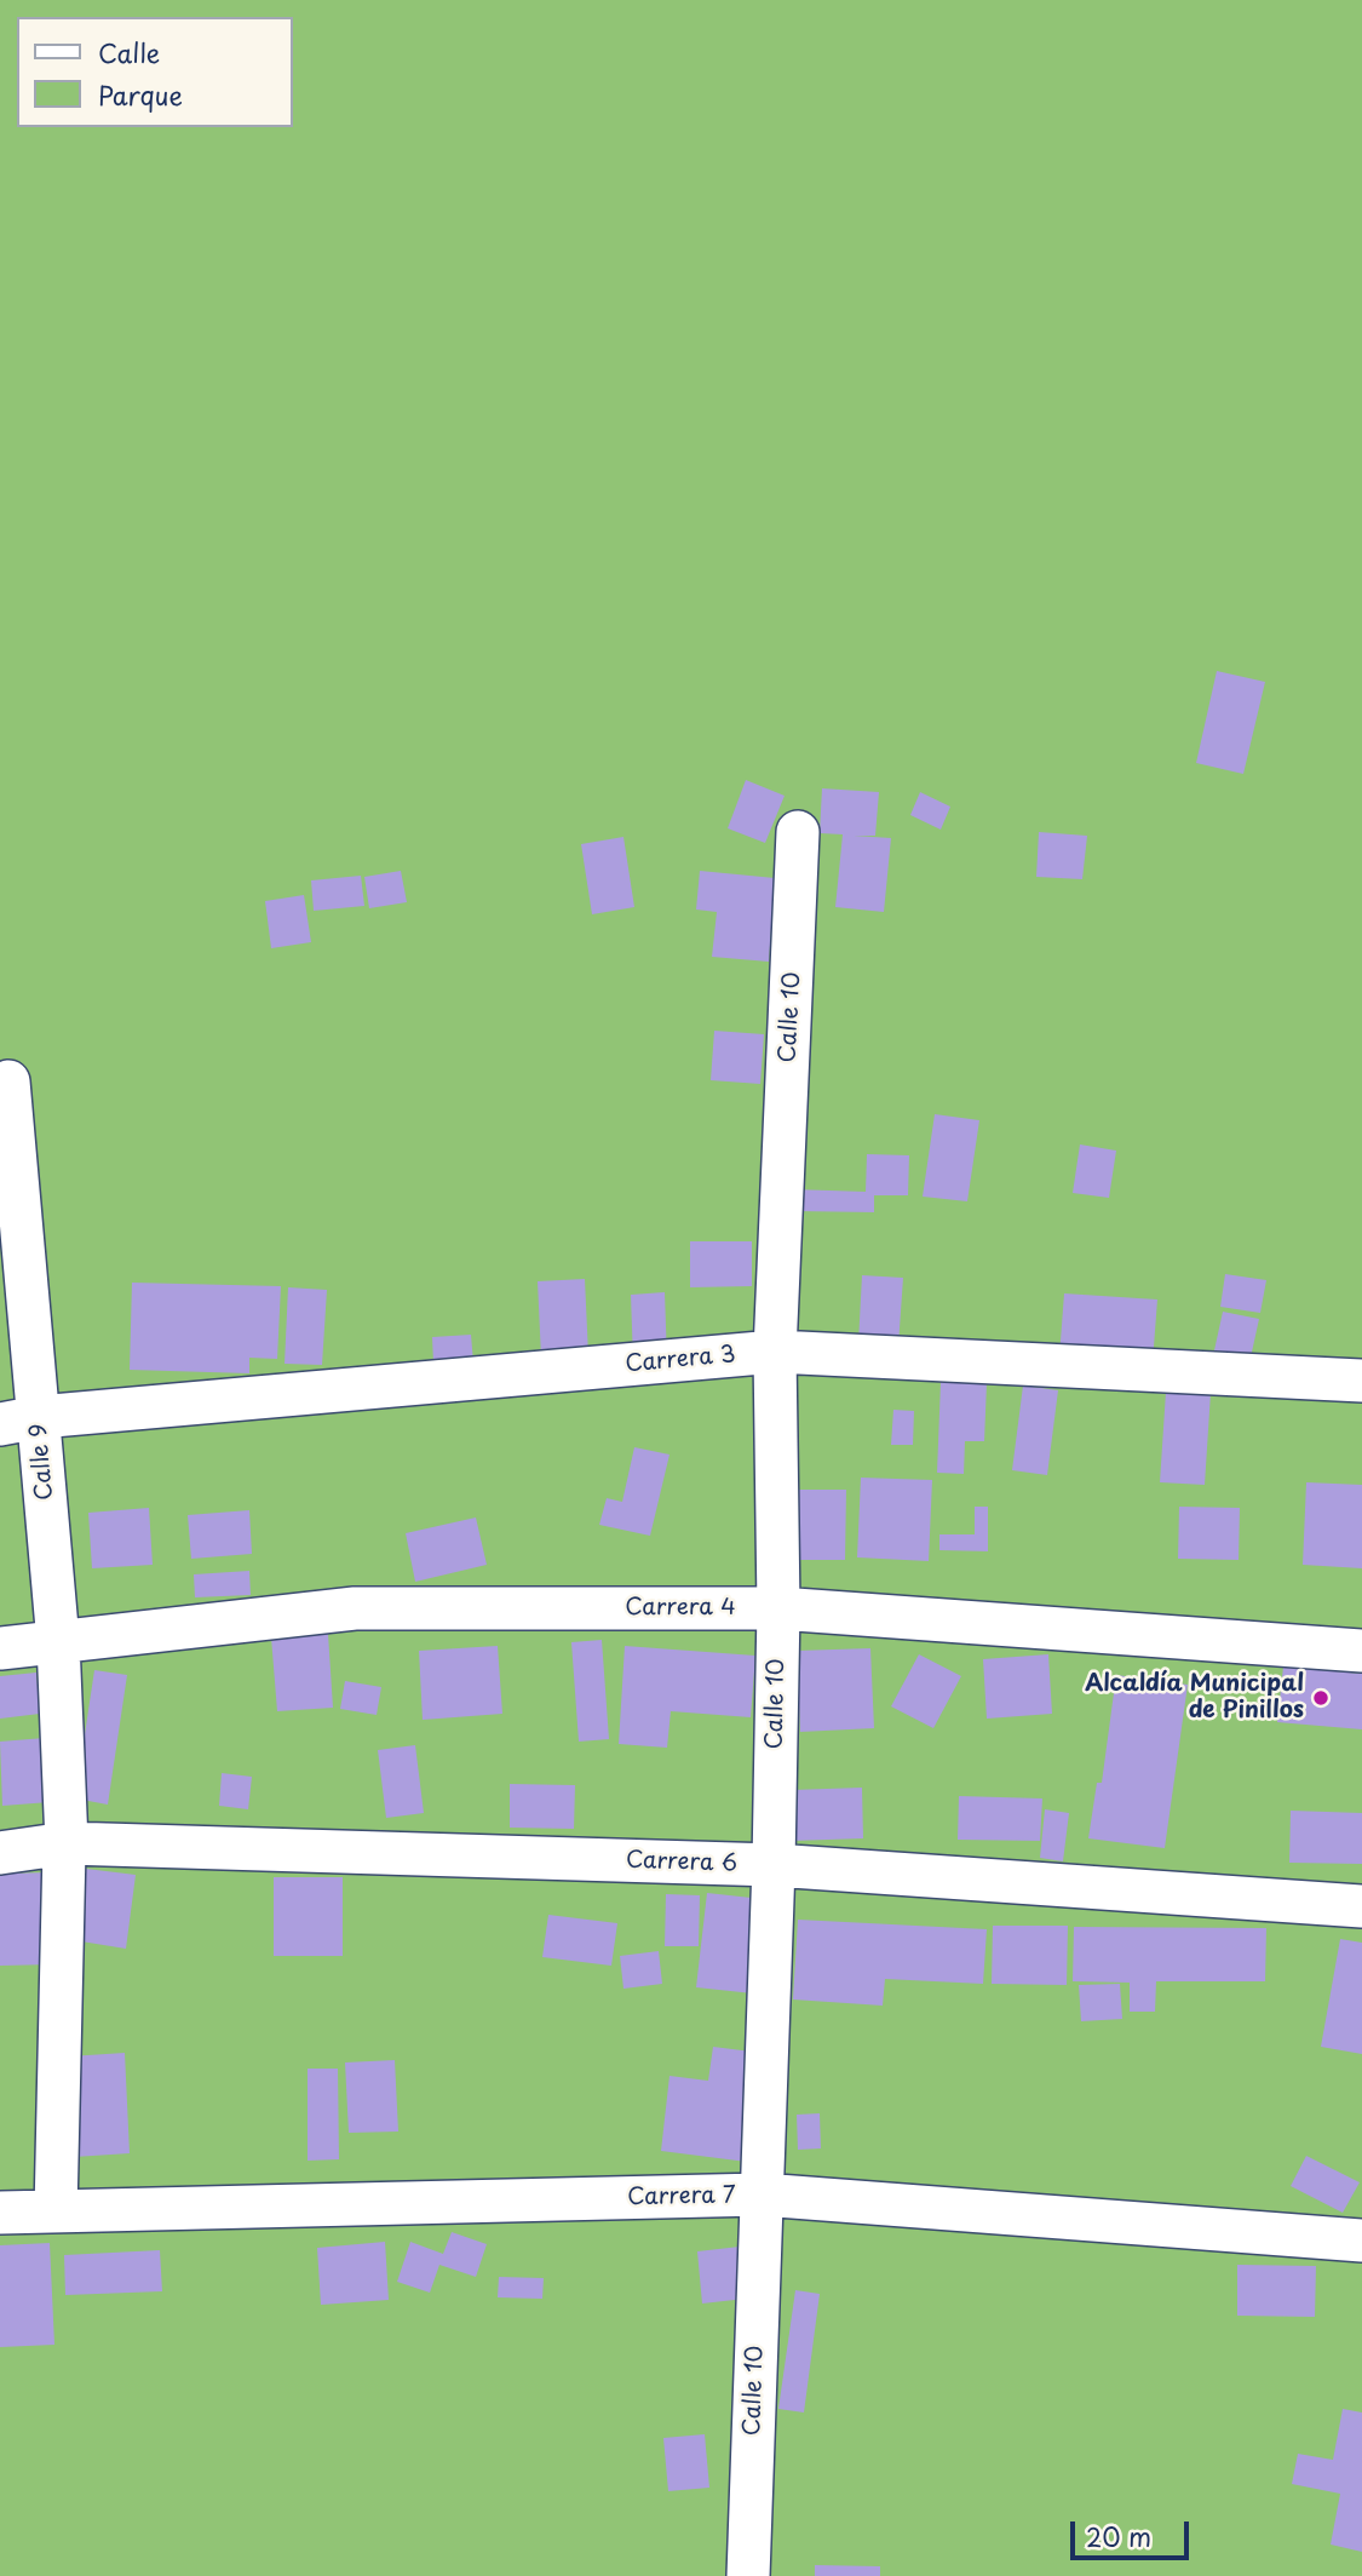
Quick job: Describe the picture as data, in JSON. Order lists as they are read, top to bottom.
{
  "streets": {
    "street": [
      "Calle 10",
      "Carrera 3",
      "Calle 9",
      "Carrera 4",
      "Carrera 6",
      "Carrera 7"
    ]
  },
  "crossings": [
    ["Calle 10", "Carrera 3"],
    ["Calle 10", "Carrera 4"],
    ["Calle 10", "Carrera 6"],
    ["Calle 10", "Carrera 7"],
    ["Carrera 3", "Calle 9"],
    ["Calle 9", "Carrera 4"],
    ["Calle 9", "Carrera 6"],
    ["Calle 9", "Carrera 7"]
  ],
  "places": ["Alcaldía Municipal de Pinillos"],
  "legend": ["Calle", "Parque"],
  "scale_bar": "20 m"
}
